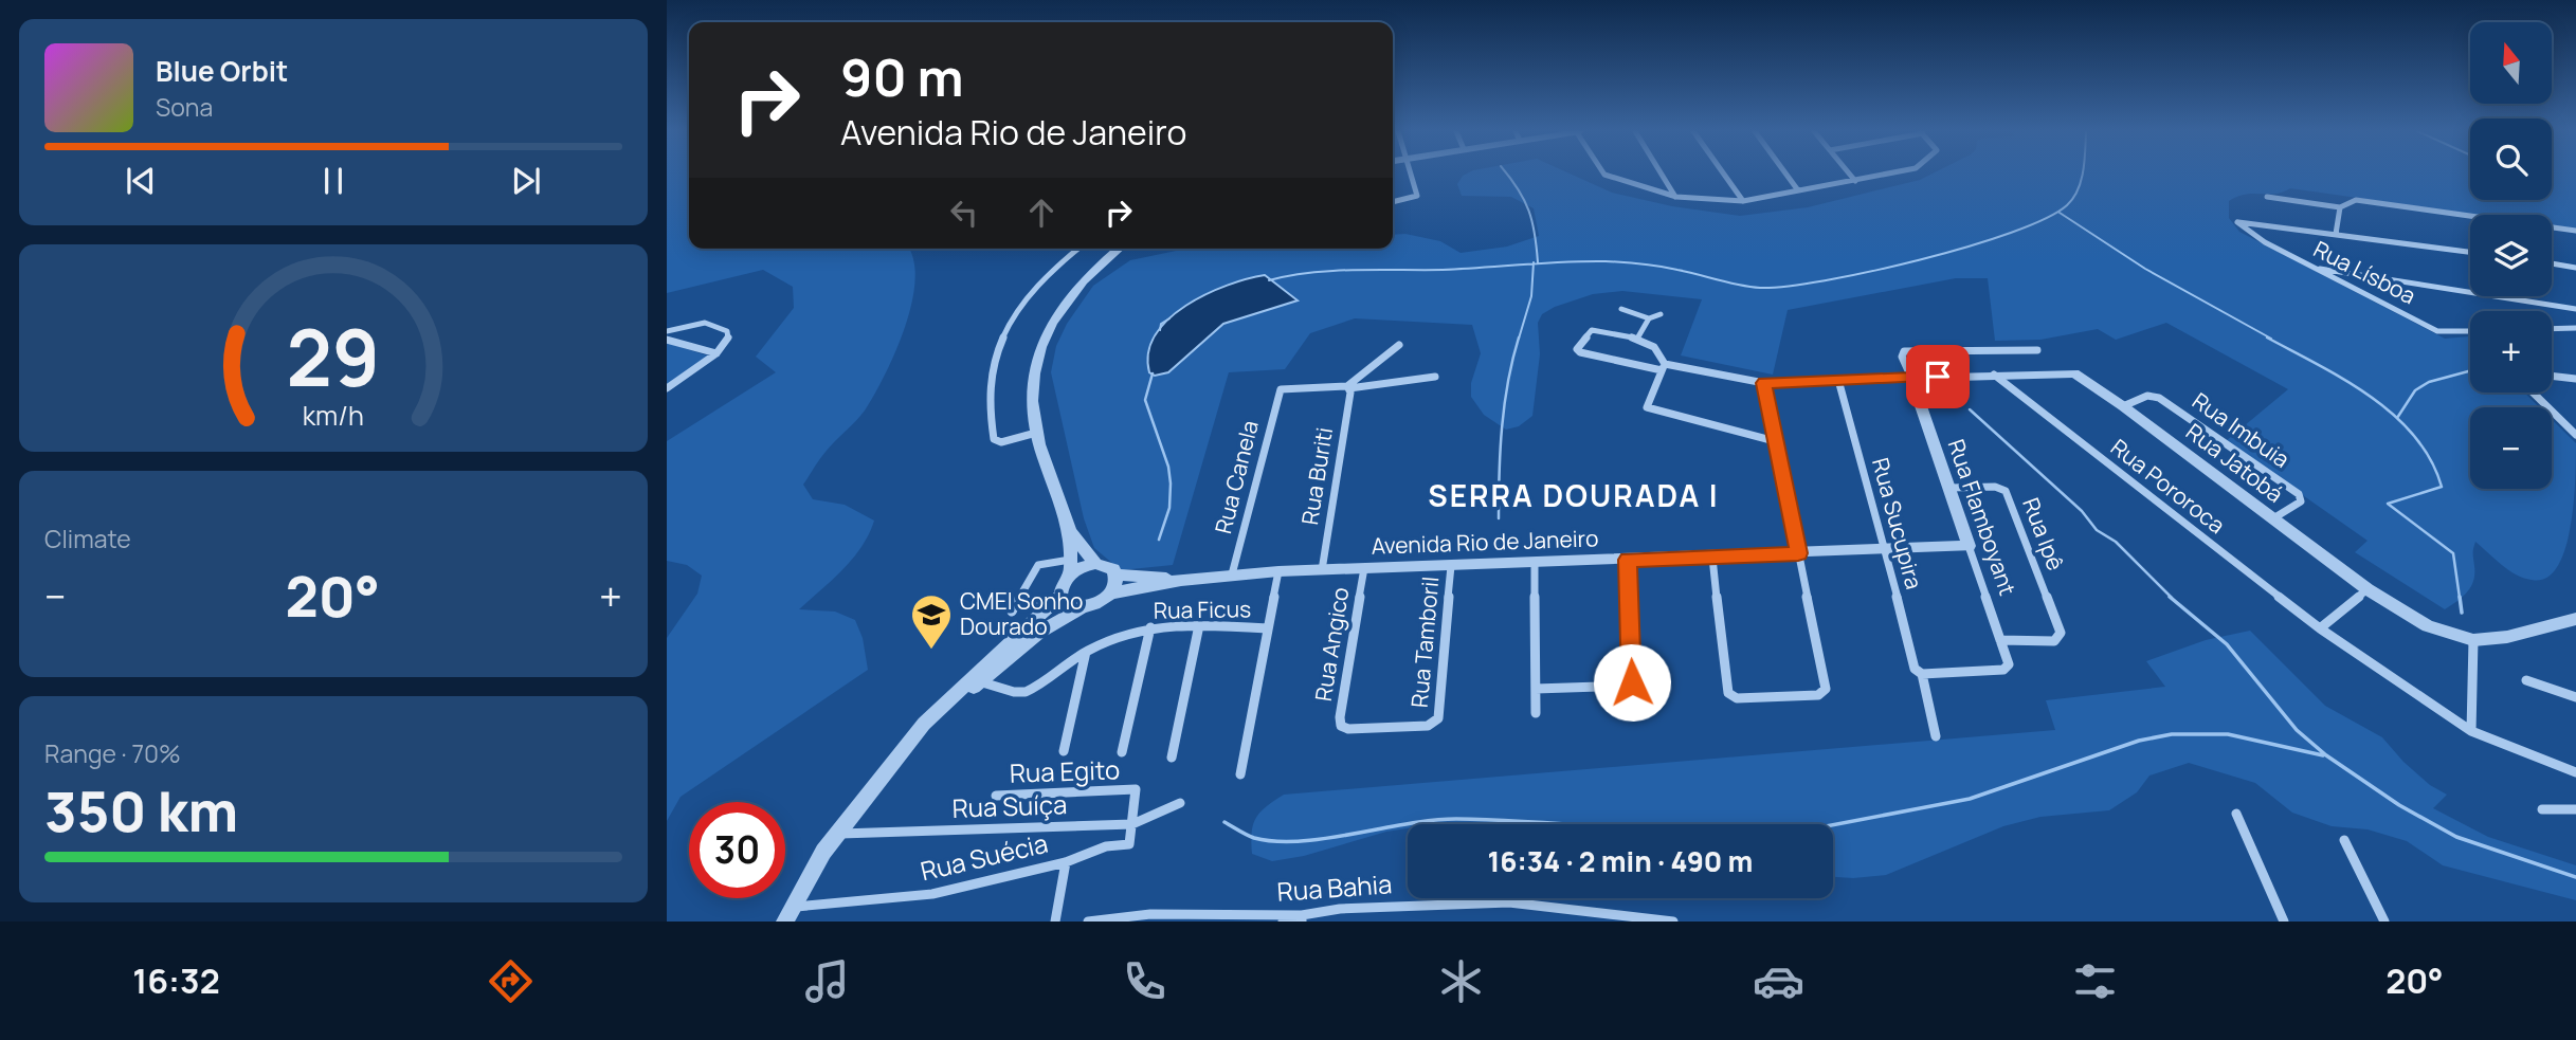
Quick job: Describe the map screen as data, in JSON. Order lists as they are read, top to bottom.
{
  "streets": {
    "street": [
      "Rua Lísboa",
      "Rua Imbuia",
      "Rua Jatobá",
      "Rua Buriti",
      "Rua Canela",
      "Rua Pororoca",
      "Rua Flamboyant",
      "Rua Sucupira",
      "Rua Ipê",
      "Avenida Rio de Janeiro",
      "Rua Ficus",
      "Rua Tamboril",
      "Rua Angico",
      "Rua Egito",
      "Rua Suíça",
      "Rua Suécia",
      "Rua Bahia"
    ]
  },
  "crossings": [
    ["Rua Imbuia", "Rua Jatobá"],
    ["Rua Jatobá", "Rua Pororoca"],
    ["Rua Buriti", "Rua Canela"],
    ["Rua Buriti", "Avenida Rio de Janeiro"],
    ["Rua Canela", "Avenida Rio de Janeiro"],
    ["Rua Flamboyant", "Rua Sucupira"],
    ["Rua Flamboyant", "Rua Ipê"],
    ["Rua Flamboyant", "Avenida Rio de Janeiro"],
    ["Rua Sucupira", "Avenida Rio de Janeiro"],
    ["Avenida Rio de Janeiro", "Rua Tamboril"],
    ["Avenida Rio de Janeiro", "Rua Angico"],
    ["Rua Tamboril", "Rua Angico"],
    ["Rua Egito", "Rua Suíça"],
    ["Rua Egito", "Rua Suécia"],
    ["Rua Suíça", "Rua Suécia"]
  ],
  "districts": ["SERRA DOURADA I"],
  "places": {
    "school or university": ["CMEI Sonho Dourado"]
  },
  "north": "top",
  "page": {
    "map_buttons": ["+", "−"],
    "turn": ["90 m", "Avenida Rio de Janeiro"],
    "song": ["Blue Orbit", "Sona"],
    "tile": [
      "Climate",
      ["Range · 70%", "350 km"]
    ],
    "heat": ["−", "20°", "+"],
    "limit": "30",
    "trip": "16:34 · 2 min · 490 m",
    "tabs": ["16:32", "20°"],
    "gauge": ["29", "km/h"]
  }
}
